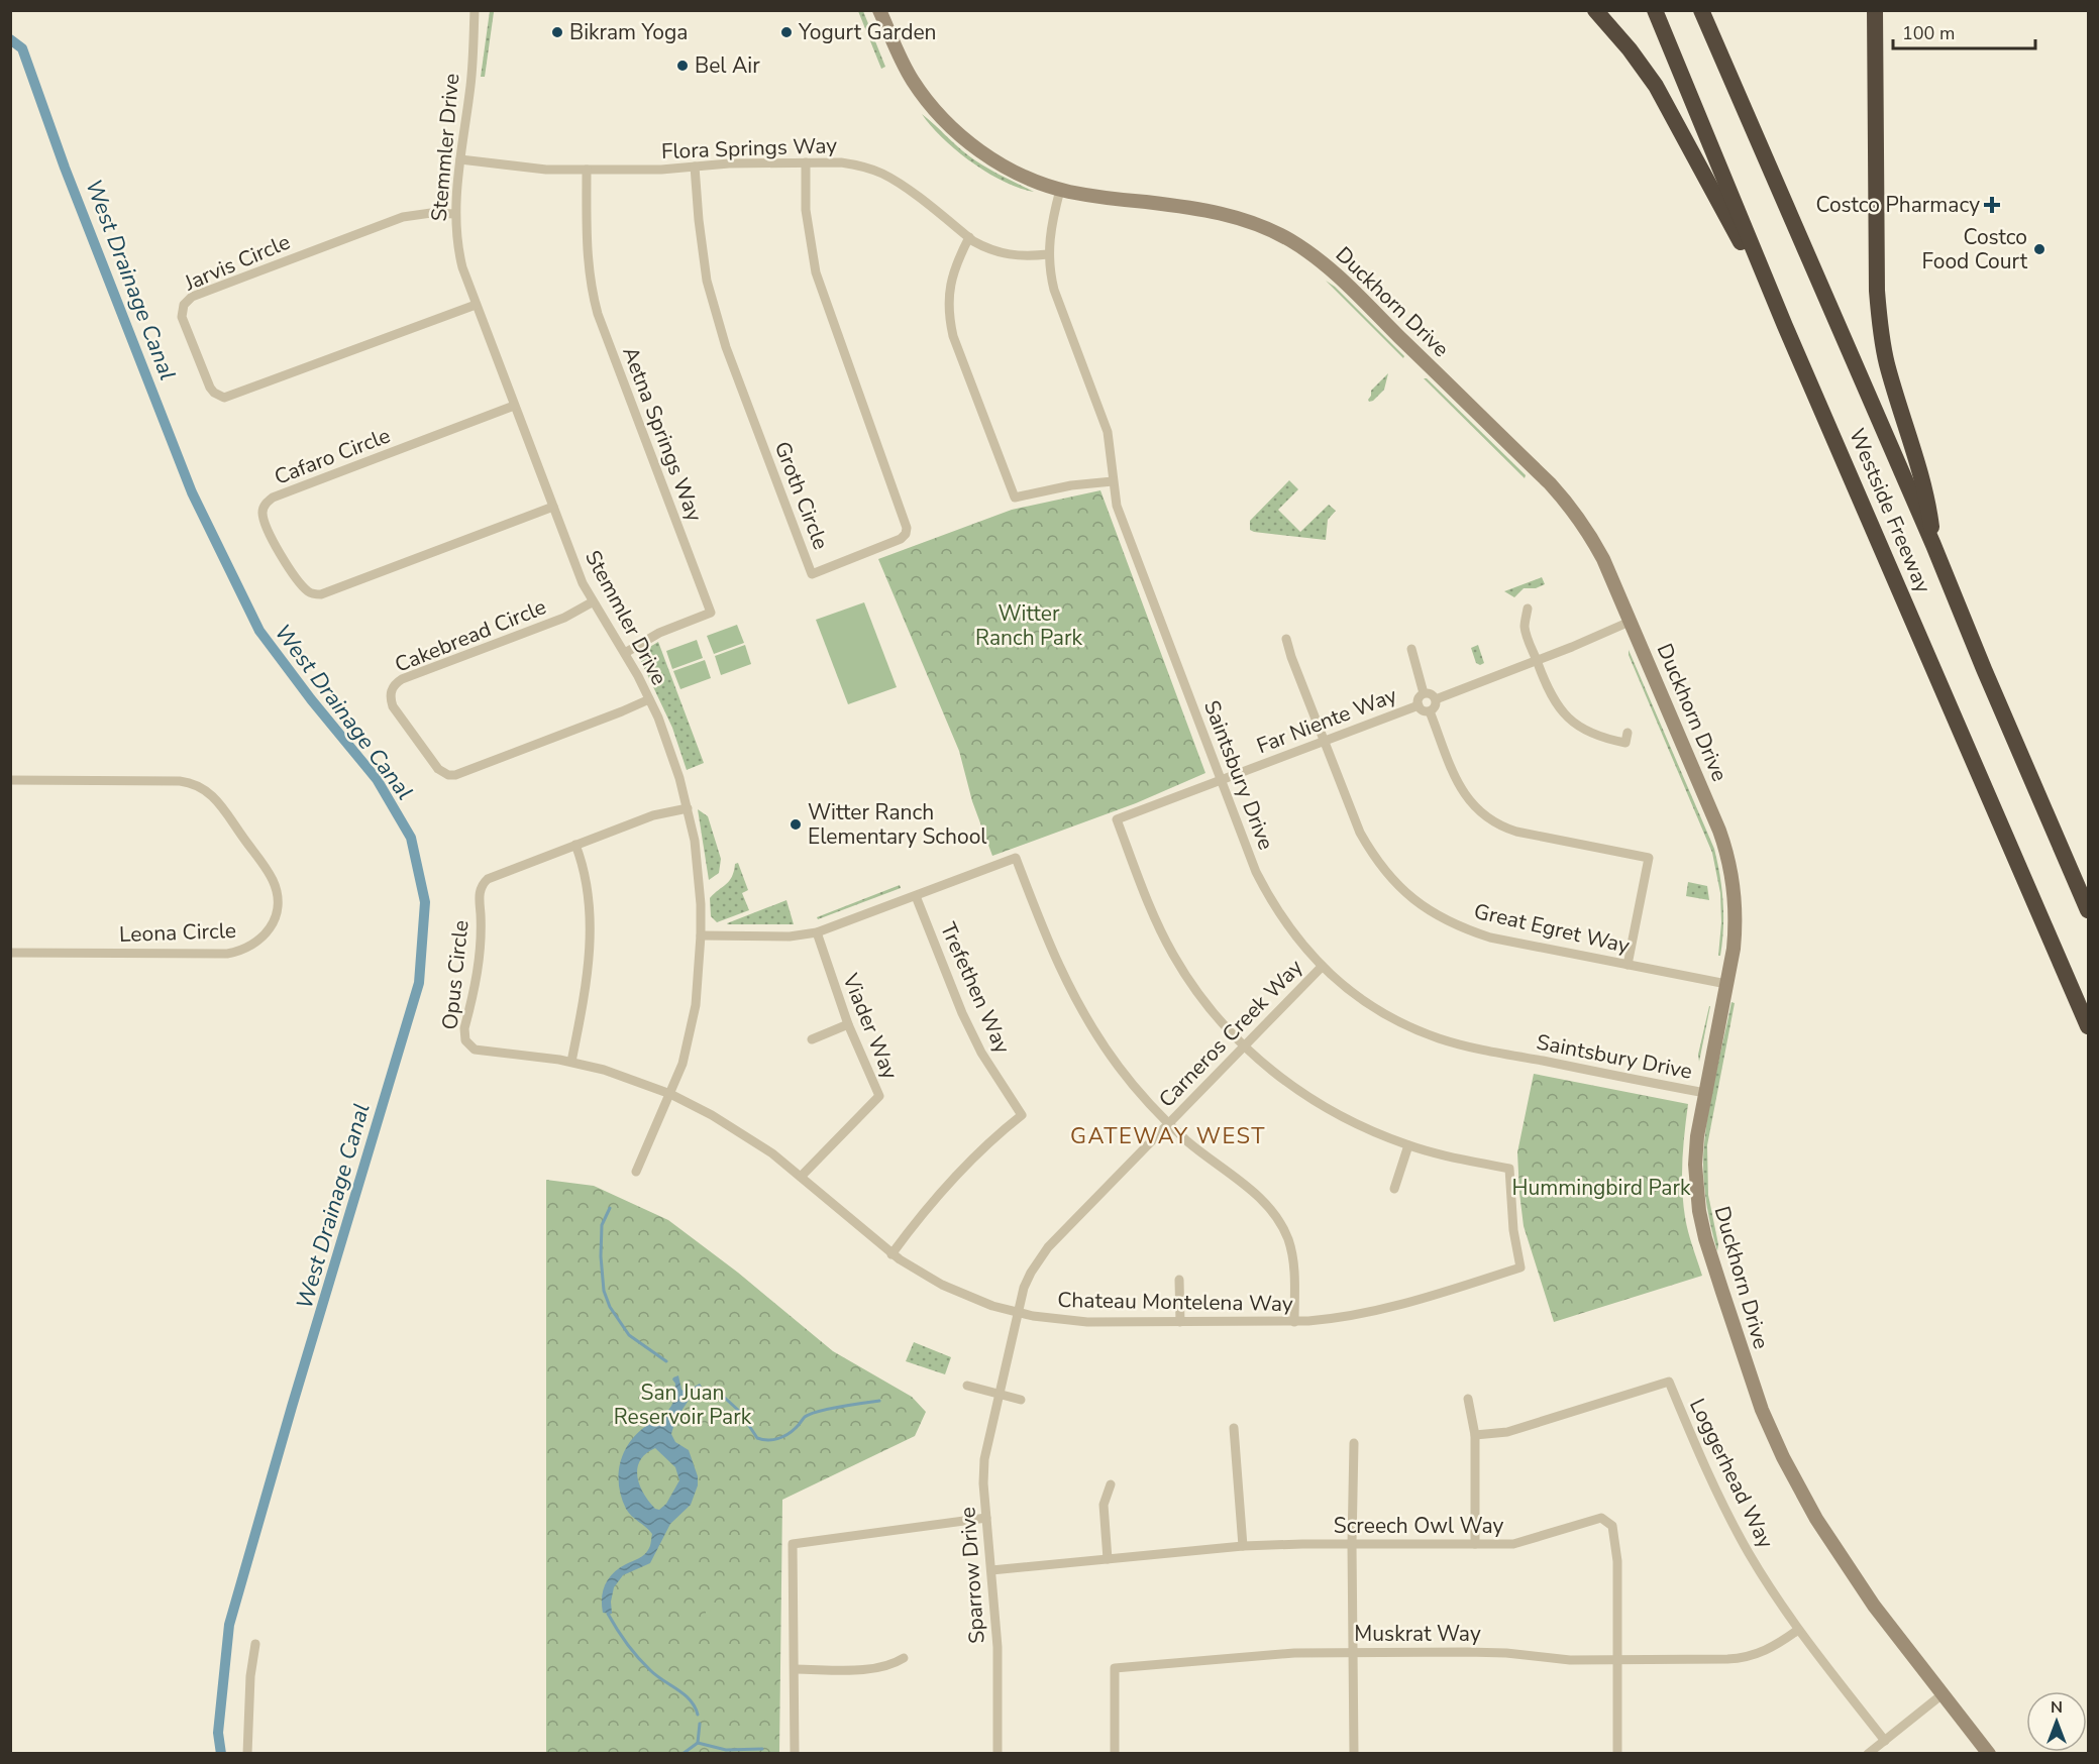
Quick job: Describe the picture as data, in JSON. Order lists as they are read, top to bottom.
{
  "streets": {
    "highway": ["Westside Freeway"],
    "street": [
      "Stemmler Drive",
      "Flora Springs Way",
      "Jarvis Circle",
      "Duckhorn Drive",
      "Aetna Springs Way",
      "Cafaro Circle",
      "Groth Circle",
      "Cakebread Circle",
      "Far Niente Way",
      "Saintsbury Drive",
      "Great Egret Way",
      "Leona Circle",
      "Opus Circle",
      "Trefethen Way",
      "Viader Way",
      "Carneros Creek Way",
      "Chateau Montelena Way",
      "Loggerhead Way",
      "Screech Owl Way",
      "Sparrow Drive",
      "Muskrat Way"
    ]
  },
  "crossings": [
    ["Stemmler Drive", "Flora Springs Way"],
    ["Stemmler Drive", "Jarvis Circle"],
    ["Stemmler Drive", "Aetna Springs Way"],
    ["Stemmler Drive", "Cafaro Circle"],
    ["Stemmler Drive", "Cakebread Circle"],
    ["Stemmler Drive", "Opus Circle"],
    ["Stemmler Drive", "Chateau Montelena Way"],
    ["Flora Springs Way", "Aetna Springs Way"],
    ["Flora Springs Way", "Groth Circle"],
    ["Flora Springs Way", "Saintsbury Drive"],
    ["Duckhorn Drive", "Saintsbury Drive"],
    ["Duckhorn Drive", "Great Egret Way"],
    ["Far Niente Way", "Saintsbury Drive"],
    ["Far Niente Way", "Great Egret Way"],
    ["Far Niente Way", "Carneros Creek Way"],
    ["Far Niente Way", "Chateau Montelena Way"],
    ["Saintsbury Drive", "Carneros Creek Way"],
    ["Opus Circle", "Chateau Montelena Way"],
    ["Trefethen Way", "Chateau Montelena Way"],
    ["Viader Way", "Chateau Montelena Way"],
    ["Carneros Creek Way", "Chateau Montelena Way"],
    ["Carneros Creek Way", "Sparrow Drive"],
    ["Loggerhead Way", "Muskrat Way"],
    ["Screech Owl Way", "Sparrow Drive"],
    ["Screech Owl Way", "Muskrat Way"]
  ],
  "districts": ["GATEWAY WEST"],
  "water": ["West Drainage Canal"],
  "parks": ["Witter Ranch Park", "Hummingbird Park", "San Juan Reservoir Park"],
  "places": {
    "other": [
      "Bikram Yoga",
      "Yogurt Garden",
      "Bel Air",
      "Costco Food Court",
      "Witter Ranch Elementary School"
    ],
    "health": ["Costco Pharmacy"]
  },
  "scale_bar": "100 m",
  "north": "top"
}
